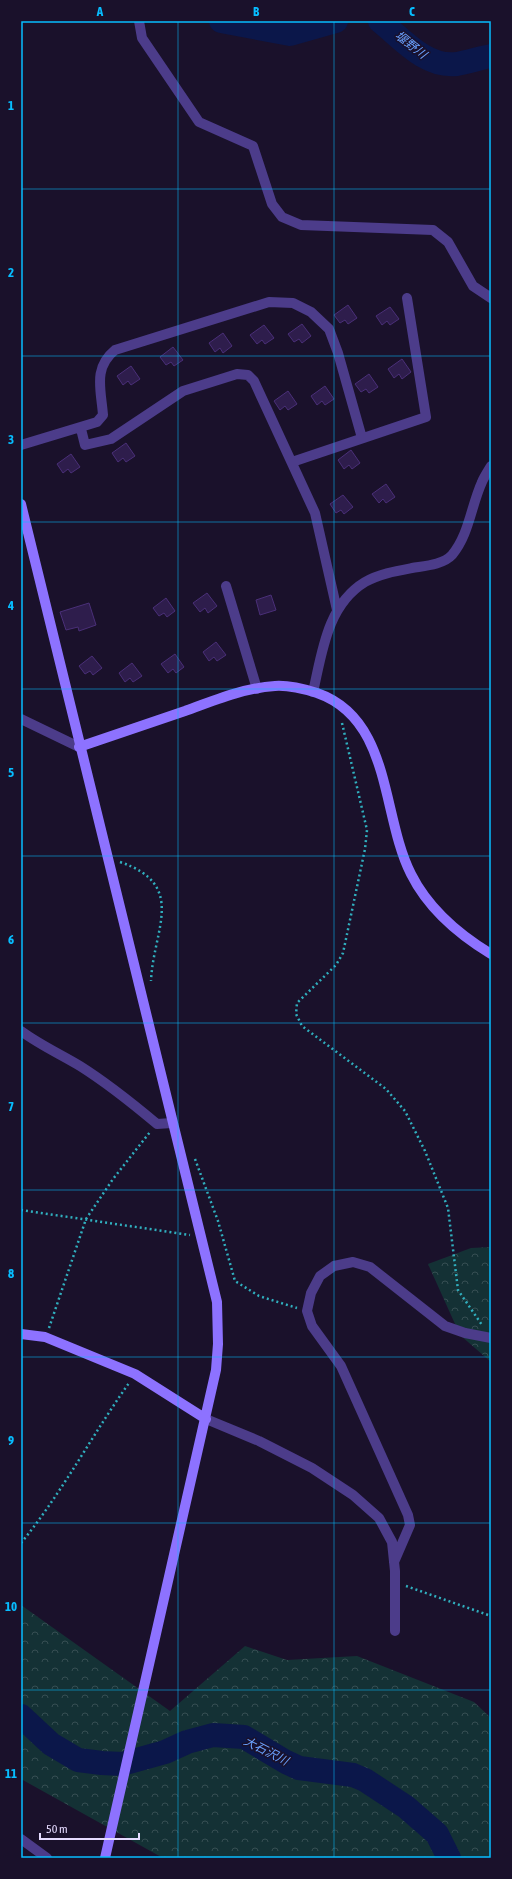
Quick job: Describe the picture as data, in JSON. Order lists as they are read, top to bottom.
{
  "water": ["堰野川", "大石沢川"],
  "scale_bar": "50 m",
  "grid": {
    "columns": ["A", "B", "C"],
    "rows": [
      "1",
      "2",
      "3",
      "4",
      "5",
      "6",
      "7",
      "8",
      "9",
      "10",
      "11"
    ]
  }
}
